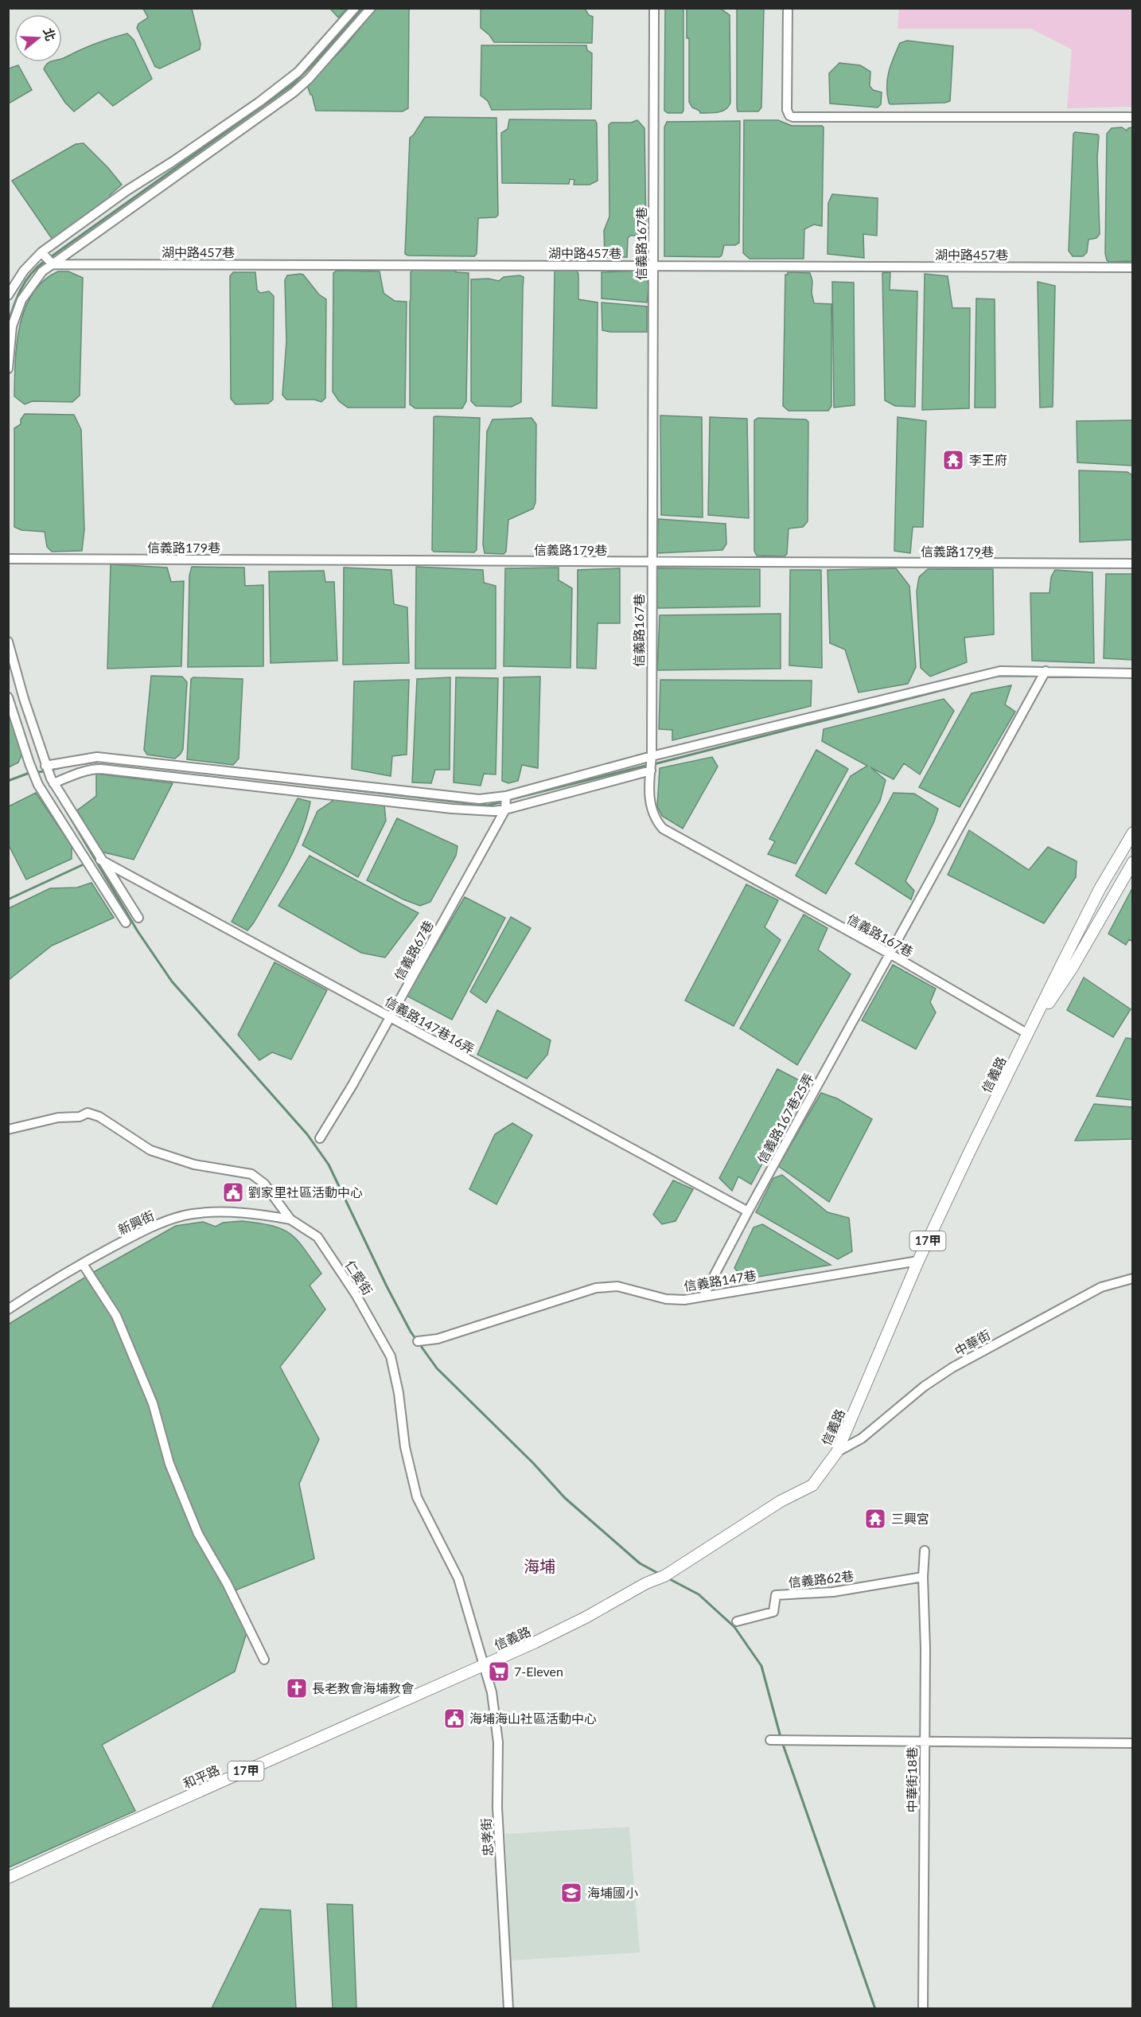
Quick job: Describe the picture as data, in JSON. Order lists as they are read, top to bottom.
{
  "streets": {
    "main road": ["信義路", "17甲", "和平路"],
    "street": [
      "信義路167巷",
      "湖中路457巷",
      "信義路179巷",
      "信義路67巷",
      "信義路147巷16弄",
      "信義路167巷25弄",
      "新興街",
      "仁愛街",
      "信義路147巷",
      "中華街",
      "信義路62巷",
      "中華街18巷",
      "忠孝街"
    ]
  },
  "crossings": [
    ["信義路167巷", "湖中路457巷"],
    ["信義路167巷", "信義路179巷"],
    ["信義路167巷", "信義路"],
    ["信義路167巷", "信義路167巷25弄"],
    ["信義路67巷", "信義路147巷16弄"],
    ["信義路147巷16弄", "信義路167巷25弄"],
    ["信義路", "仁愛街"],
    ["信義路", "信義路147巷"],
    ["信義路", "中華街"],
    ["信義路", "和平路"],
    ["信義路", "忠孝街"],
    ["信義路167巷25弄", "信義路147巷"],
    ["新興街", "仁愛街"],
    ["仁愛街", "和平路"],
    ["仁愛街", "忠孝街"],
    ["信義路62巷", "中華街18巷"],
    ["和平路", "忠孝街"]
  ],
  "districts": ["海埔"],
  "places": {
    "temple": ["李王府", "三興宮"],
    "public building": ["劉家里社區活動中心", "海埔海山社區活動中心"],
    "supermarket": ["7-Eleven"],
    "church": ["長老教會海埔教會"],
    "school or university": ["海埔國小"]
  },
  "north": "right"
}
